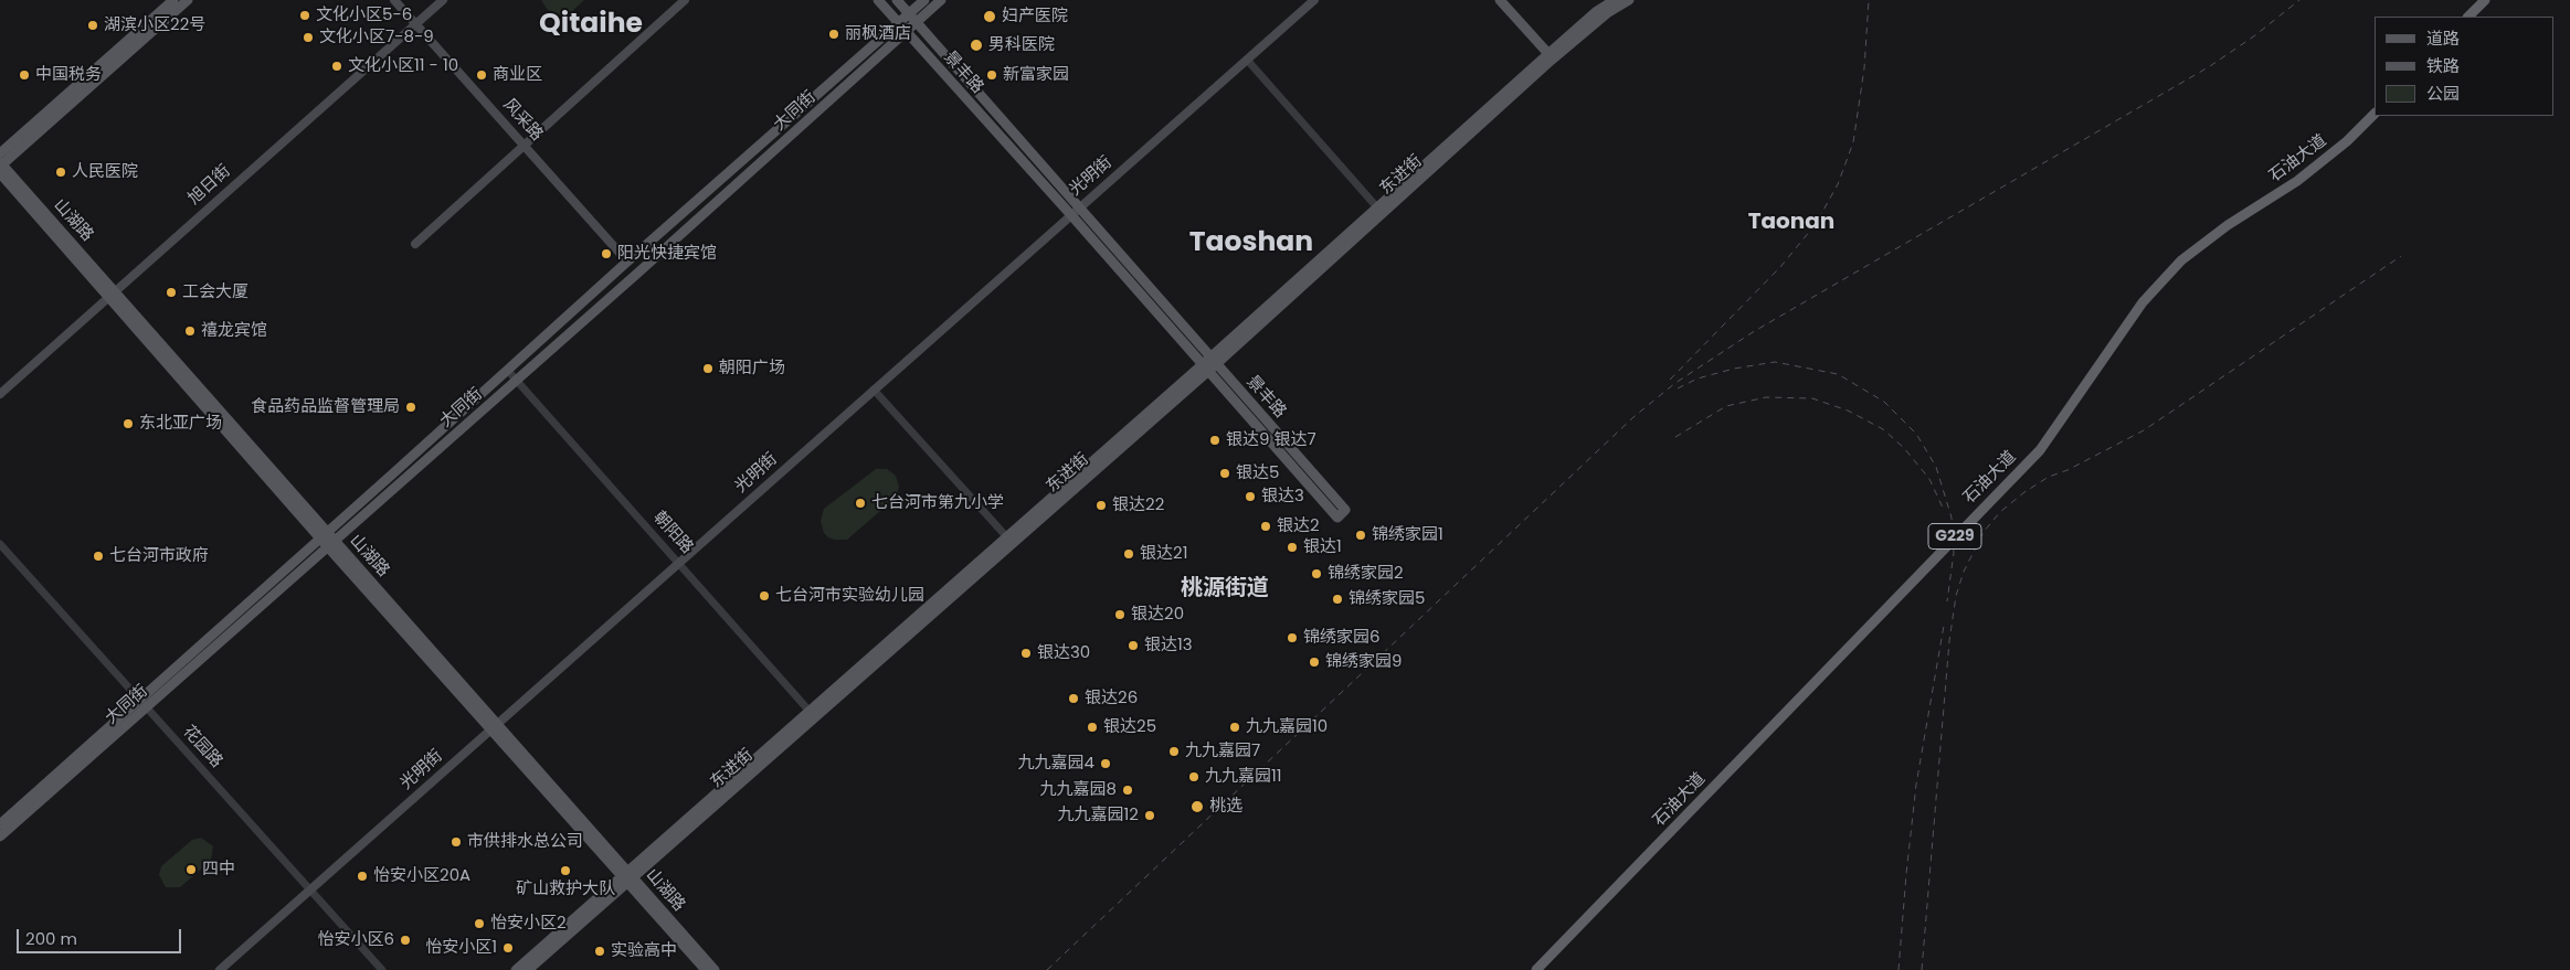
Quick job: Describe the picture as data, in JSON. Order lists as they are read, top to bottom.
{
  "streets": {
    "highway": ["石油大道", "G229"],
    "main road": [
      "景丰路",
      "大同街",
      "风采路",
      "东进街",
      "光明街",
      "旭日街",
      "山湖路"
    ],
    "street": ["朝阳路", "花园路"]
  },
  "crossings": [
    ["景丰路", "大同街"],
    ["景丰路", "东进街"],
    ["景丰路", "光明街"],
    ["大同街", "风采路"],
    ["大同街", "山湖路"],
    ["大同街", "朝阳路"],
    ["大同街", "花园路"],
    ["风采路", "旭日街"],
    ["东进街", "山湖路"],
    ["东进街", "朝阳路"],
    ["光明街", "山湖路"],
    ["光明街", "朝阳路"],
    ["光明街", "花园路"],
    ["旭日街", "山湖路"]
  ],
  "districts": [
    "Qitaihe",
    "Taonan",
    "Taoshan",
    "桃源街道"
  ],
  "places": [
    "文化小区5-6",
    "妇产医院",
    "湖滨小区22号",
    "丽枫酒店",
    "文化小区7-8-9",
    "男科医院",
    "文化小区11 - 10",
    "中国税务",
    "商业区",
    "新富家园",
    "人民医院",
    "阳光快捷宾馆",
    "工会大厦",
    "禧龙宾馆",
    "朝阳广场",
    "食品药品监督管理局",
    "东北亚广场",
    "银达9 银达7",
    "银达5",
    "银达3",
    "七台河市第九小学",
    "银达22",
    "银达2",
    "锦绣家园1",
    "银达1",
    "银达21",
    "七台河市政府",
    "锦绣家园2",
    "七台河市实验幼儿园",
    "锦绣家园5",
    "银达20",
    "锦绣家园6",
    "银达13",
    "银达30",
    "锦绣家园9",
    "银达26",
    "银达25",
    "九九嘉园10",
    "九九嘉园7",
    "九九嘉园4",
    "九九嘉园11",
    "九九嘉园8",
    "桃选",
    "九九嘉园12",
    "市供排水总公司",
    "四中",
    "矿山救护大队",
    "怡安小区20A",
    "怡安小区2",
    "怡安小区6",
    "怡安小区1",
    "实验高中"
  ],
  "legend": ["道路", "铁路", "公园"],
  "scale_bar": "200 m"
}
